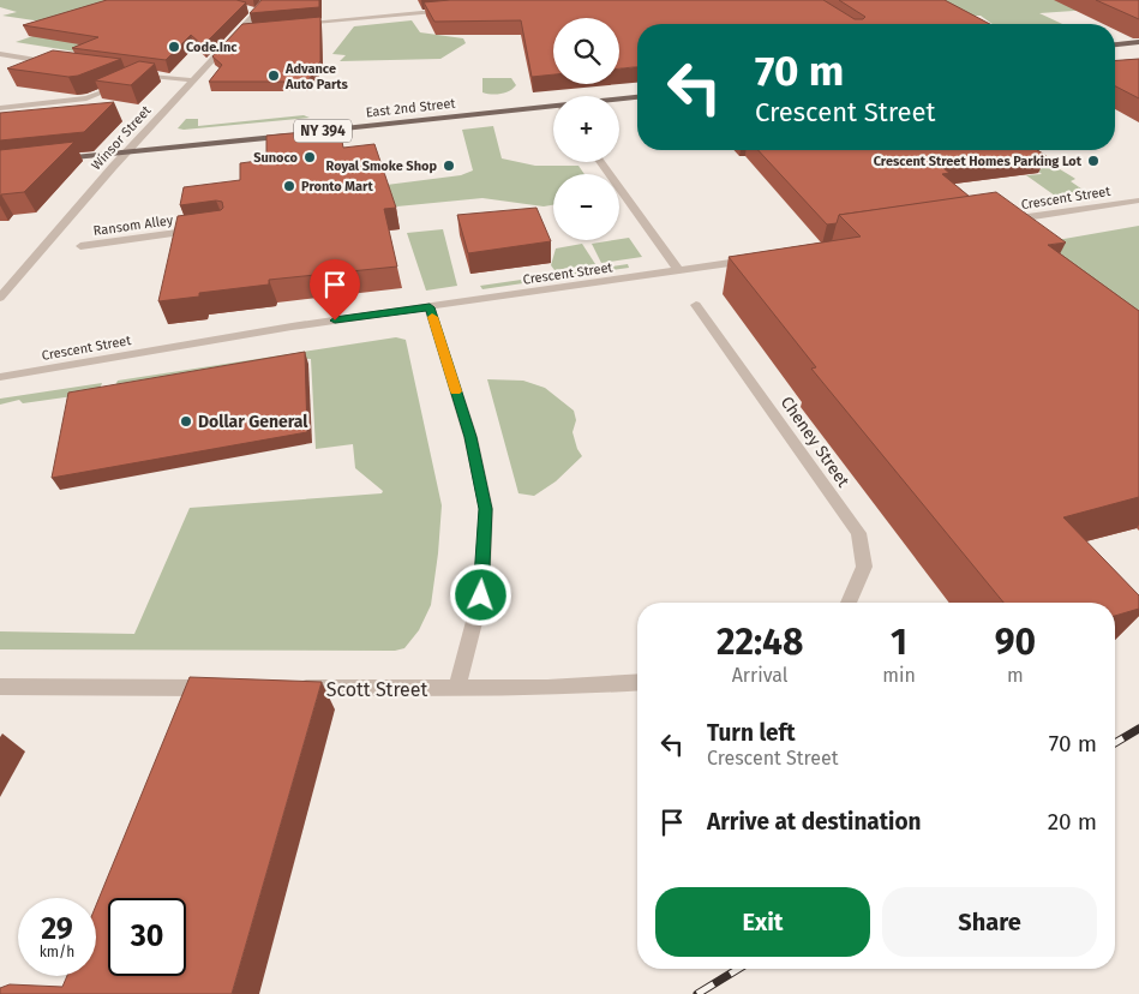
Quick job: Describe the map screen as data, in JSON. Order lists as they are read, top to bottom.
{
  "streets": {
    "main road": ["East 2nd Street", "NY 394"],
    "street": [
      "Winsor Street",
      "Crescent Street",
      "Ransom Alley",
      "Cheney Street",
      "Scott Street"
    ]
  },
  "crossings": [
    ["NY 394", "Winsor Street"]
  ],
  "places": [
    "Code.Inc",
    "Advance Auto Parts",
    "Sunoco",
    "Crescent Street Homes Parking Lot",
    "Royal Smoke Shop",
    "Pronto Mart",
    "Dollar General"
  ],
  "page": {
    "map_buttons": ["+", "−"],
    "turn": ["70 m", "Crescent Street"],
    "eta": [
      "22:48",
      "Arrival",
      "1",
      "min",
      "90",
      "m"
    ],
    "list": [
      {
        "name": "Turn left",
        "note": "Crescent Street",
        "value": "70 m"
      },
      {
        "name": "Arrive at destination",
        "value": "20 m"
      }
    ],
    "buttons": ["Exit", "Share"],
    "speed": "29 km/h",
    "limit": "30"
  }
}
